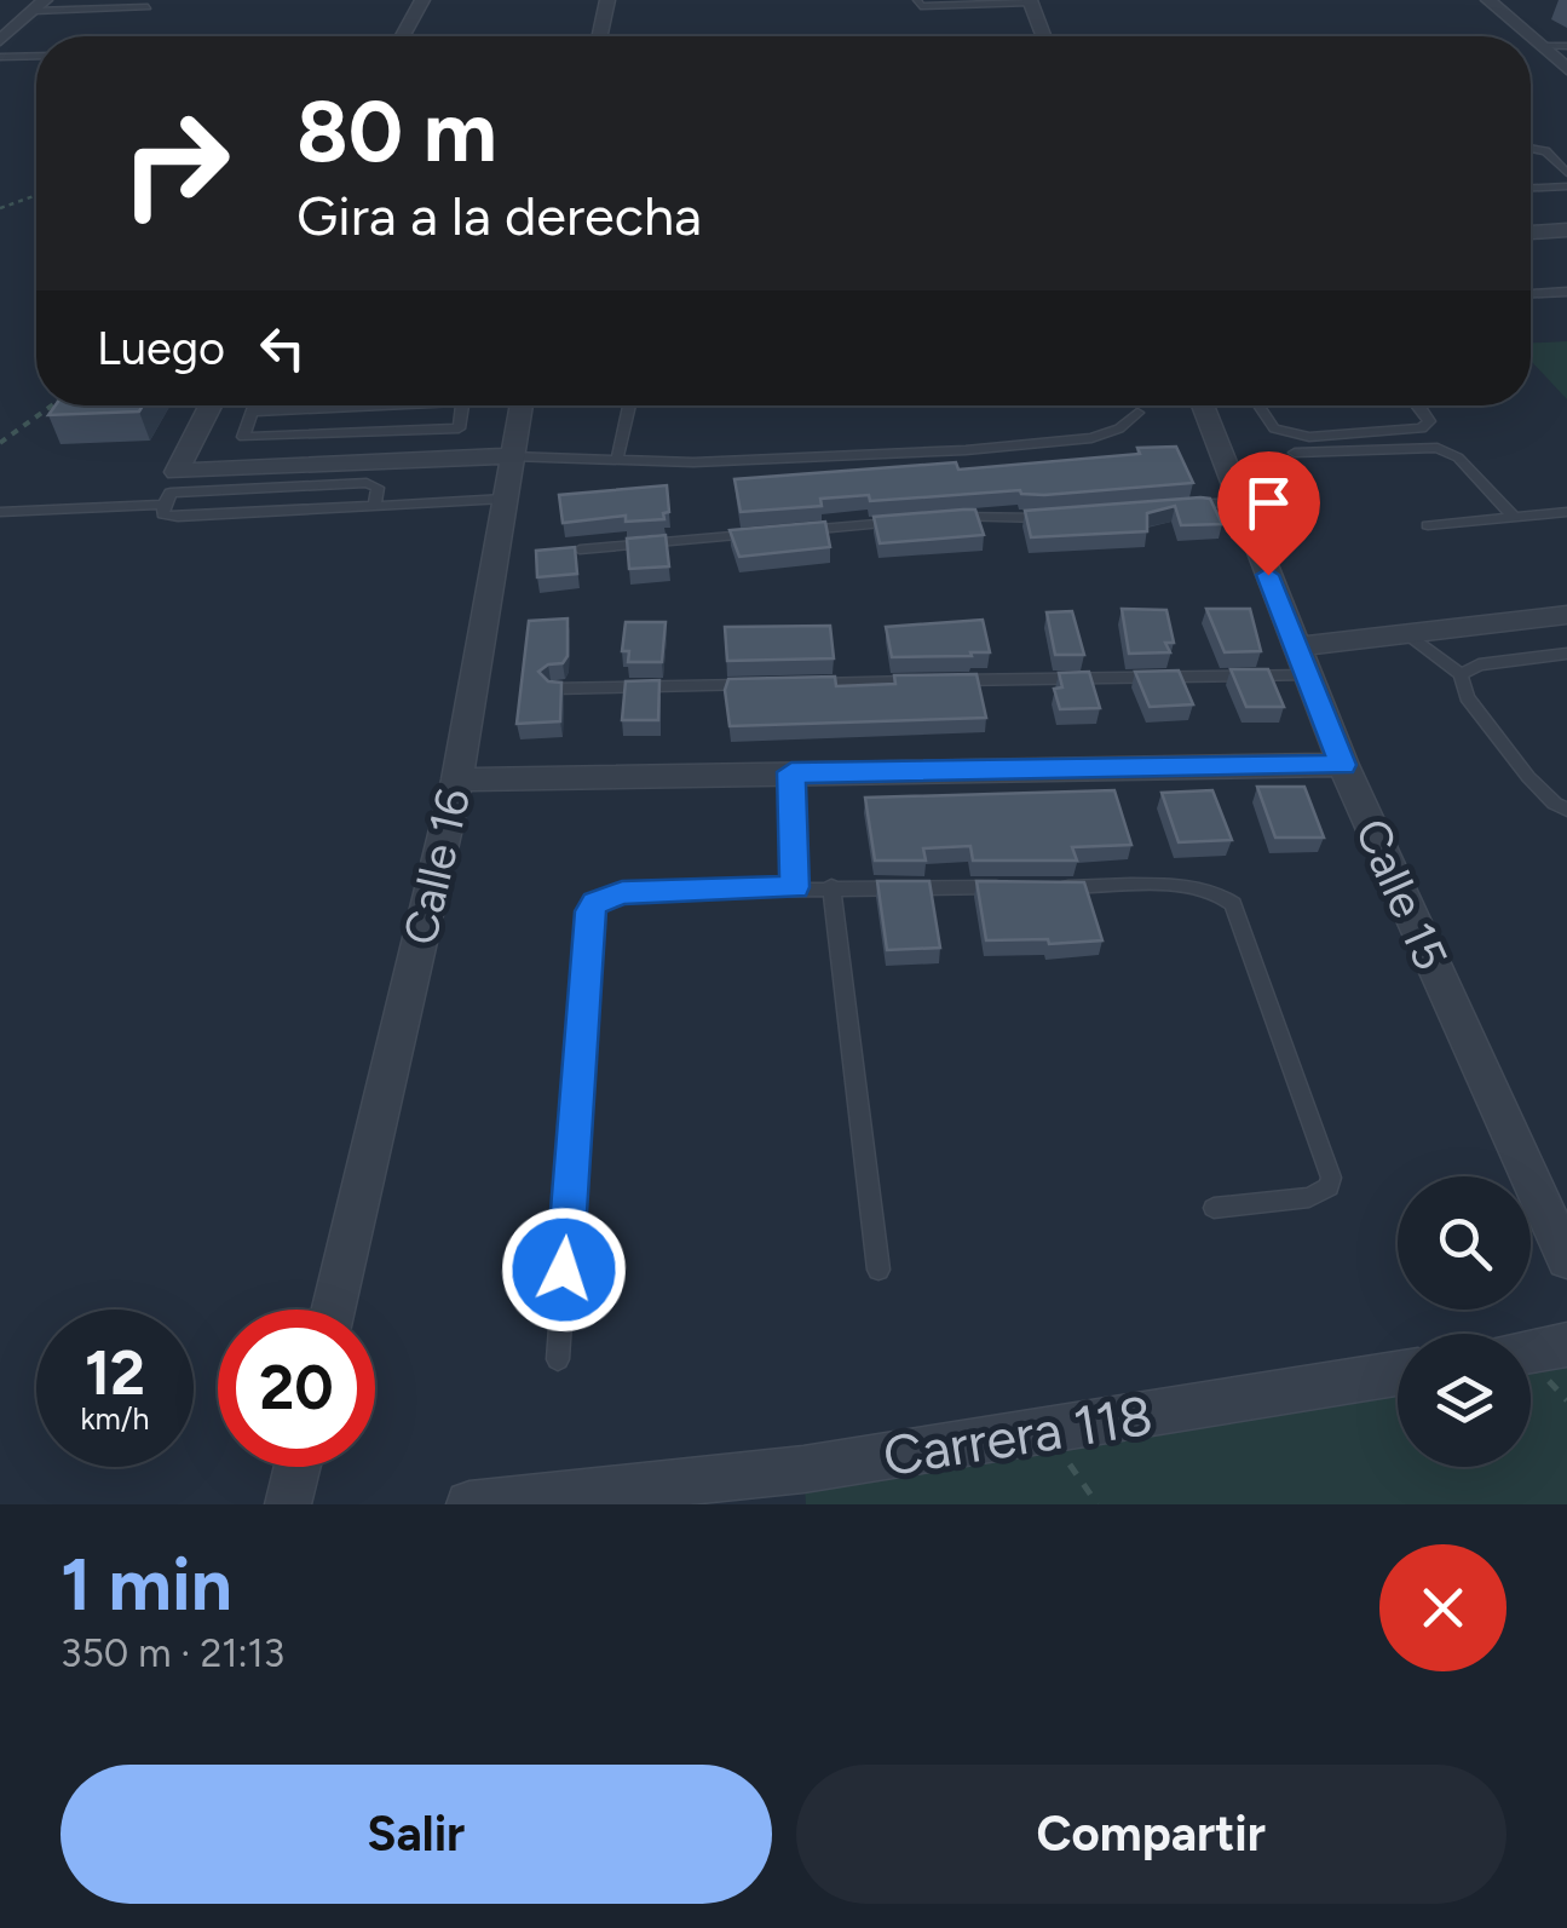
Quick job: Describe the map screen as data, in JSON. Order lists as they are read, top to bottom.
{
  "streets": {
    "street": ["Calle 16", "Calle 15", "Carrera 118"]
  },
  "page": {
    "turn": ["80 m", "Gira a la derecha"],
    "then": "Luego",
    "speed": "12 km/h",
    "limit": "20",
    "heading": ["1 min", "350 m · 21:13"],
    "buttons": ["Salir", "Compartir"]
  }
}
